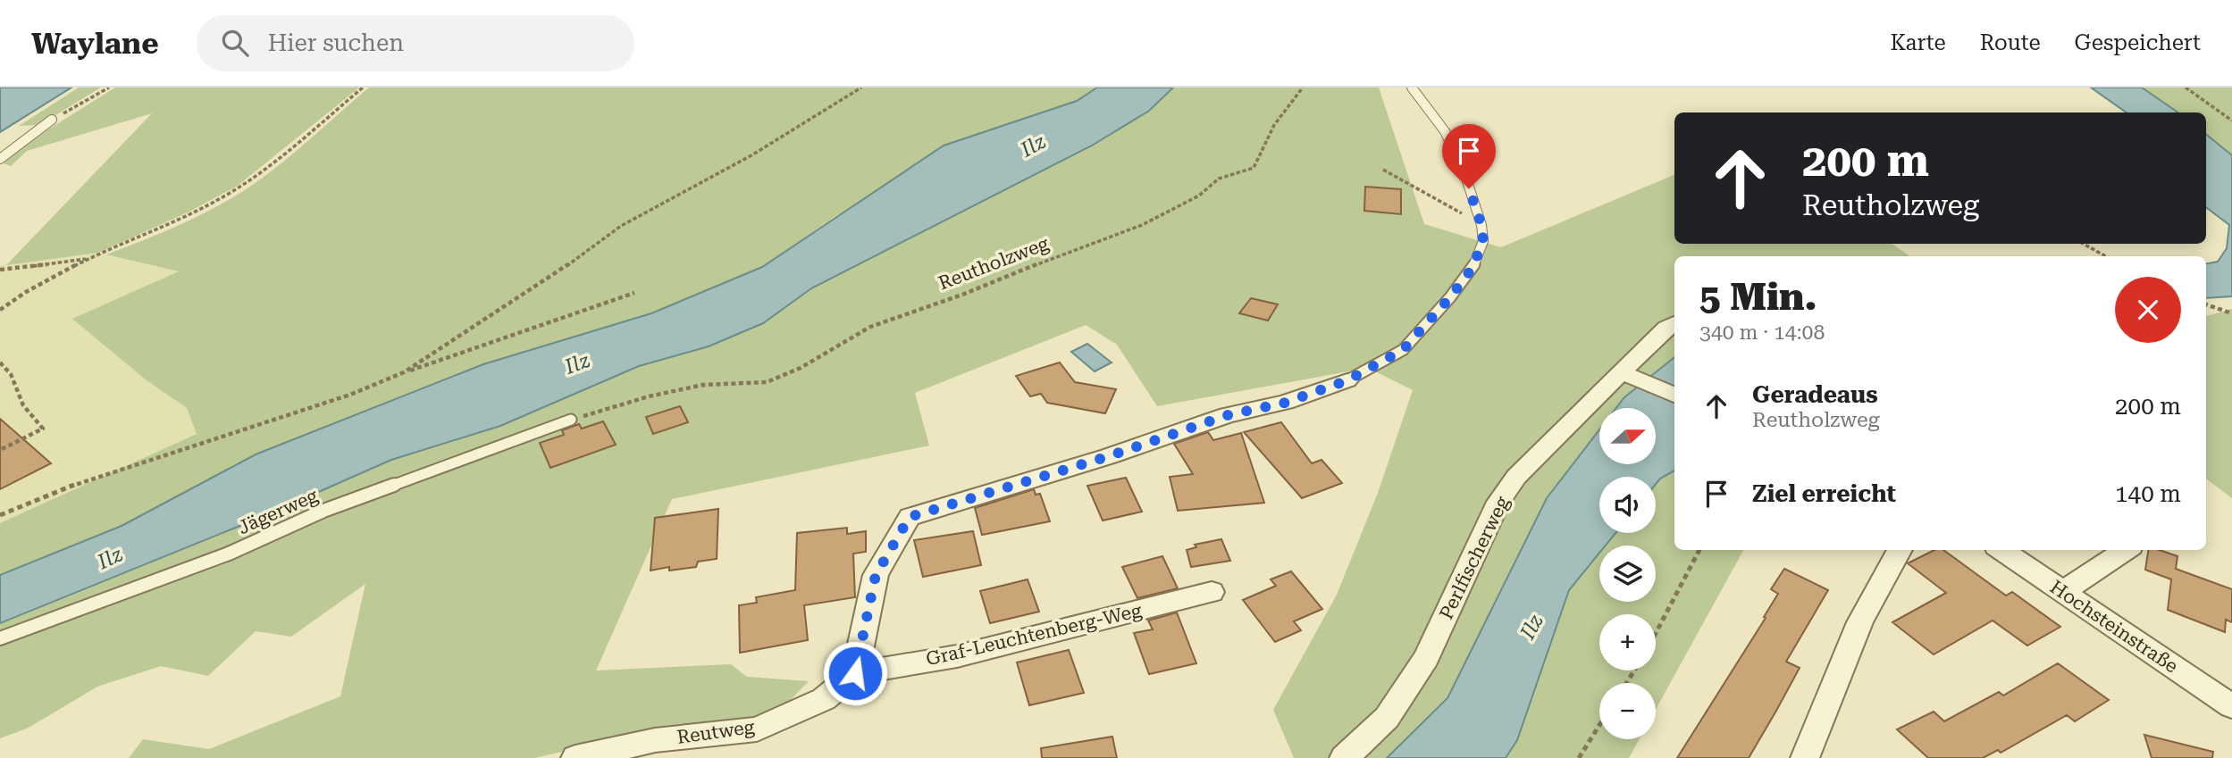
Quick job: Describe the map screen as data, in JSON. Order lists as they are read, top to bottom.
{
  "streets": {
    "street": [
      "Perlfischerweg",
      "Hochsteinstraße",
      "Graf-Leuchtenberg-Weg",
      "Reutweg"
    ],
    "lane": ["Jägerweg"],
    "path": ["Reutholzweg"]
  },
  "crossings": [
    ["Reutholzweg", "Jägerweg"],
    ["Graf-Leuchtenberg-Weg", "Reutweg"]
  ],
  "water": ["Ilz"],
  "north": "right",
  "page": {
    "header": "Waylane",
    "search": "Hier suchen",
    "nav": ["Karte", "Route", "Gespeichert"],
    "turn": ["200 m", "Reutholzweg"],
    "heading": ["5 Min.", "340 m · 14:08"],
    "list": [
      {
        "name": "Geradeaus",
        "note": "Reutholzweg",
        "value": "200 m"
      },
      {
        "name": "Ziel erreicht",
        "value": "140 m"
      }
    ],
    "map_buttons": ["+", "−"]
  }
}
